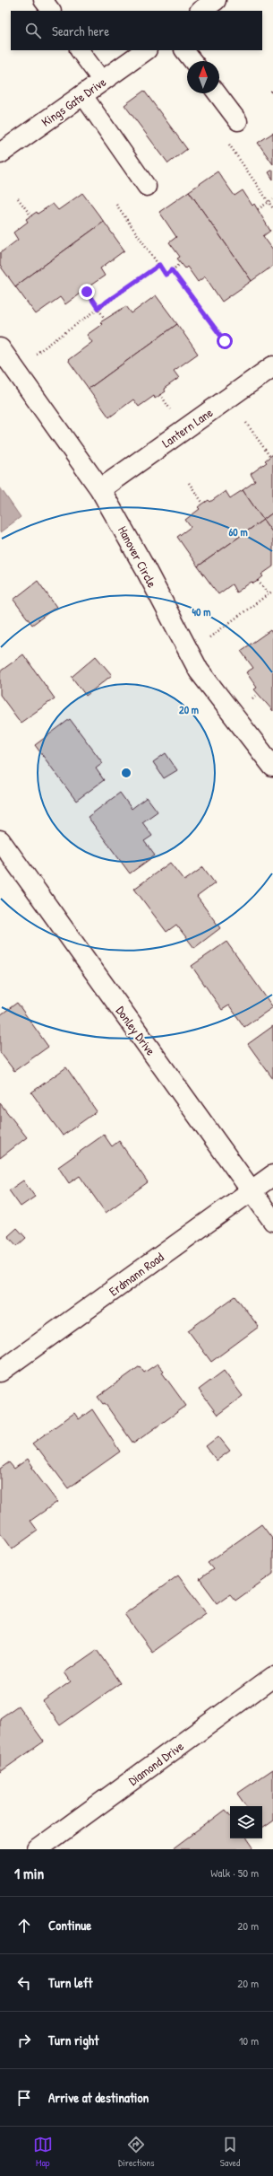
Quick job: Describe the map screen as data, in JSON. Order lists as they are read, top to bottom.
{
  "streets": {
    "street": [
      "Kings Gate Drive",
      "Lantern Lane",
      "Hanover Circle",
      "Donley Drive",
      "Erdmann Road",
      "Diamond Drive"
    ]
  },
  "crossings": [
    ["Lantern Lane", "Hanover Circle"],
    ["Donley Drive", "Erdmann Road"]
  ],
  "north": "top",
  "page": {
    "search": "Search here",
    "heading": ["1 min", "Walk · 50 m"],
    "list": [
      ["Continue", "20 m"],
      ["Turn left", "20 m"],
      ["Turn right", "10 m"],
      "Arrive at destination"
    ],
    "nav": ["Map", "Directions", "Saved"]
  },
  "rings": ["60 m", "40 m", "20 m"]
}
